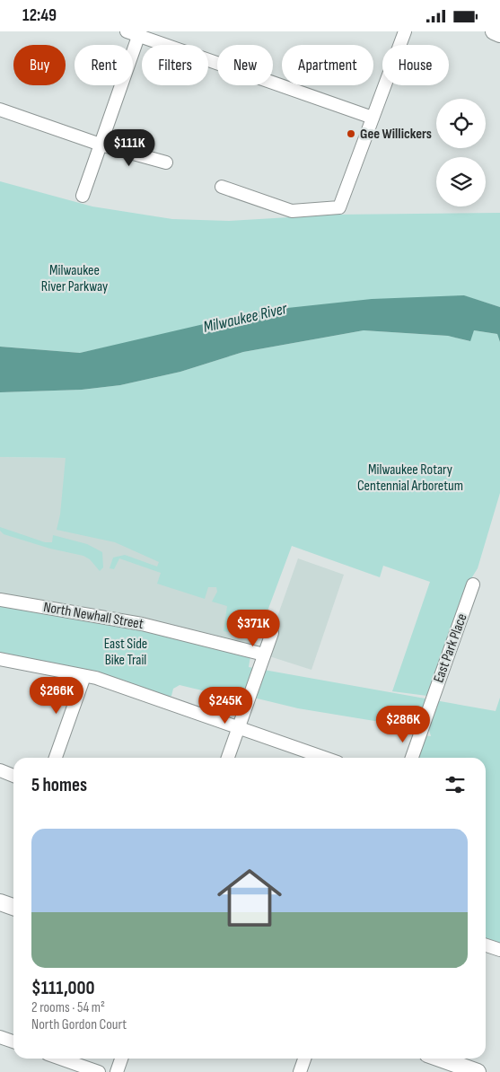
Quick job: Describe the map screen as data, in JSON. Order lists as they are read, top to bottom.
{
  "streets": {
    "street": ["North Newhall Street", "East Park Place"]
  },
  "water": ["Milwaukee River"],
  "parks": ["Milwaukee River Parkway", "Milwaukee Rotary Centennial Arboretum", "East Side Bike Trail"],
  "places": ["Gee Willickers"],
  "page": {
    "status": "12:49",
    "chip": [
      "Buy",
      "Rent",
      "Filters",
      "New",
      "Apartment",
      "House"
    ],
    "price": [
      "$111K",
      "$371K",
      "$266K",
      "$245K",
      "$286K"
    ],
    "heading": "5 homes",
    "list": [
      {
        "name": "$111,000",
        "note": "2 rooms · 54 m² · North Gordon Court"
      }
    ]
  }
}
